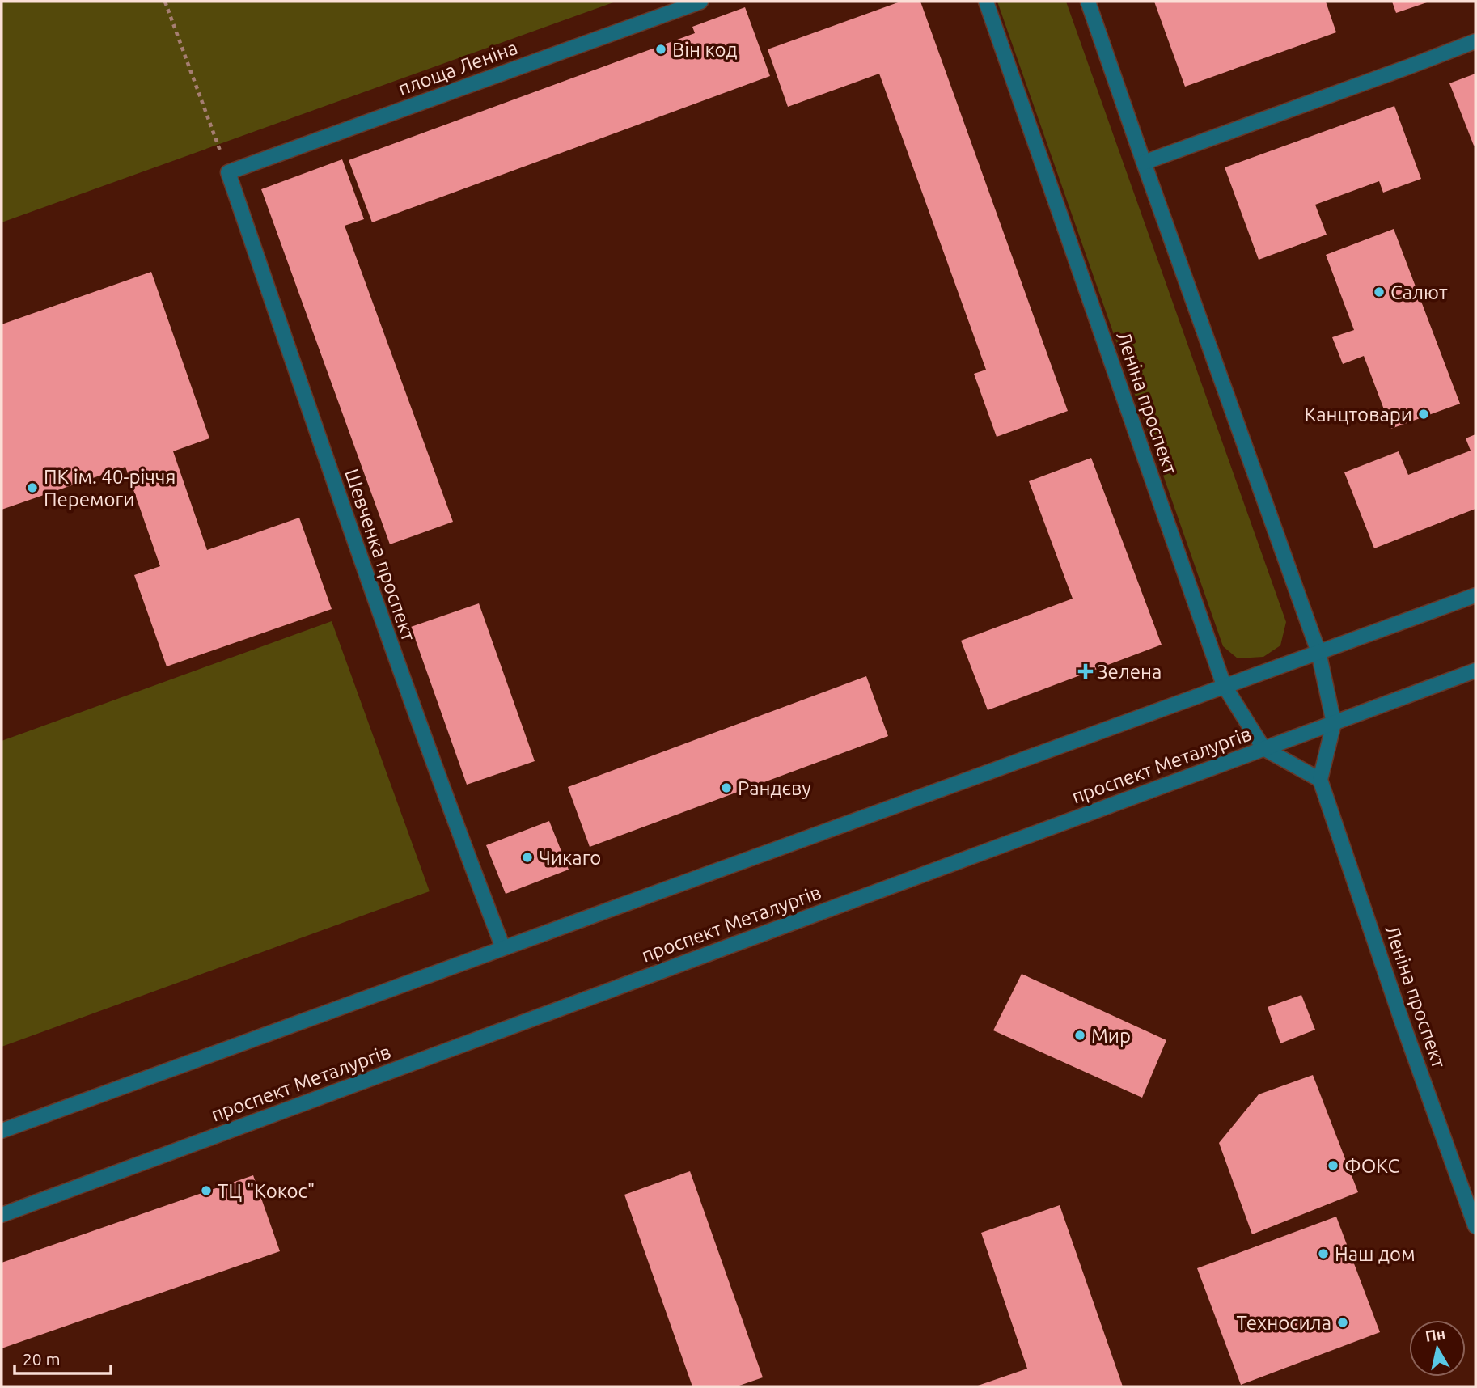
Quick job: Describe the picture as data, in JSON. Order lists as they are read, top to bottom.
{
  "streets": {
    "street": [
      "площа Леніна",
      "Леніна проспект",
      "Шевченка проспект",
      "проспект Металургів"
    ]
  },
  "crossings": [
    ["площа Леніна", "Шевченка проспект"],
    ["Леніна проспект", "проспект Металургів"]
  ],
  "places": {
    "other": [
      "Він код",
      "Салют",
      "Канцтовари",
      "ПК ім. 40-річчя Перемоги",
      "Рандєву",
      "Чикаго",
      "Мир",
      "ФОКС",
      "ТЦ \"Кокос\"",
      "Наш дом",
      "Техносила"
    ],
    "health": ["Зелена"]
  },
  "scale_bar": "20 m",
  "north": "top"
}
